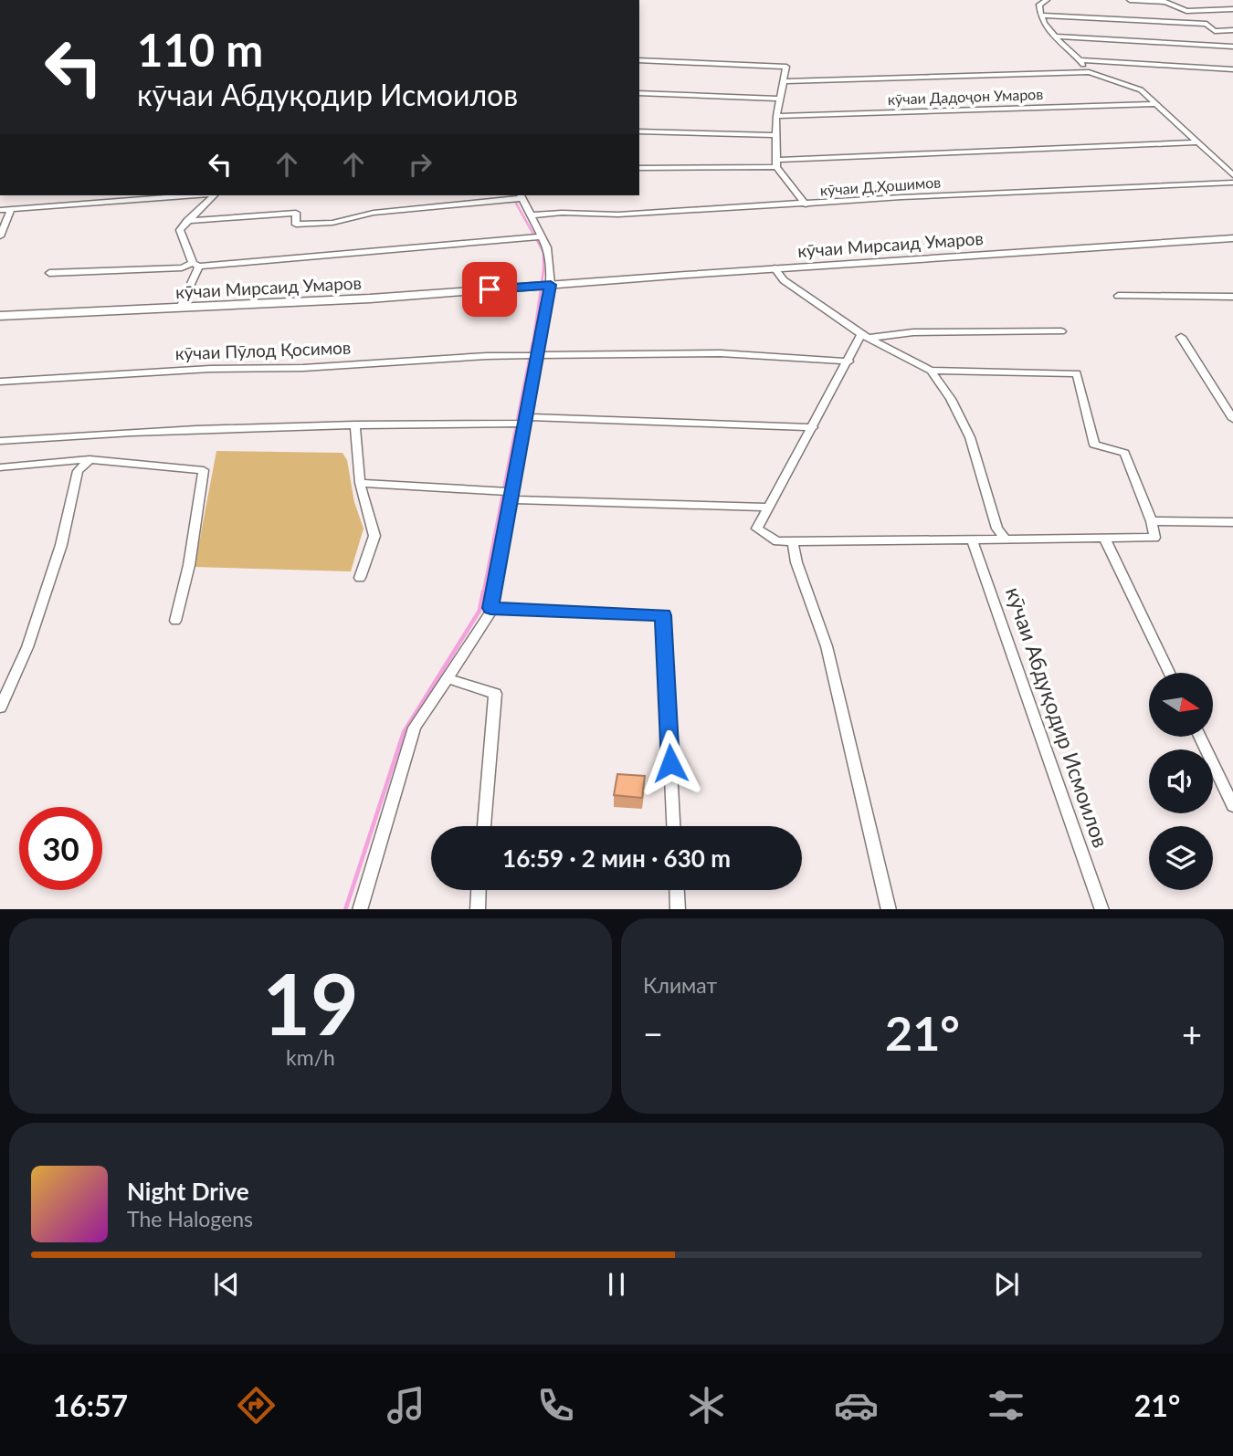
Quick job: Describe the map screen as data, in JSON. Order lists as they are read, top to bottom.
{
  "streets": {
    "street": [
      "кӯчаи Дадоҷон Умаров",
      "кӯчаи Д.Ҳошимов",
      "кӯчаи Мирсаид Умаров",
      "кӯчаи Пӯлод Қосимов",
      "кӯчаи Абдуқодир Исмоилов"
    ]
  },
  "north": "right",
  "page": {
    "turn": ["110 m", "кӯчаи Абдуқодир Исмоилов"],
    "limit": "30",
    "trip": "16:59 · 2 мин · 630 m",
    "tile": [
      ["19", "km/h"],
      "Климат"
    ],
    "heat": ["−", "21°", "+"],
    "song": ["Night Drive", "The Halogens"],
    "tabs": ["16:57", "21°"]
  }
}
